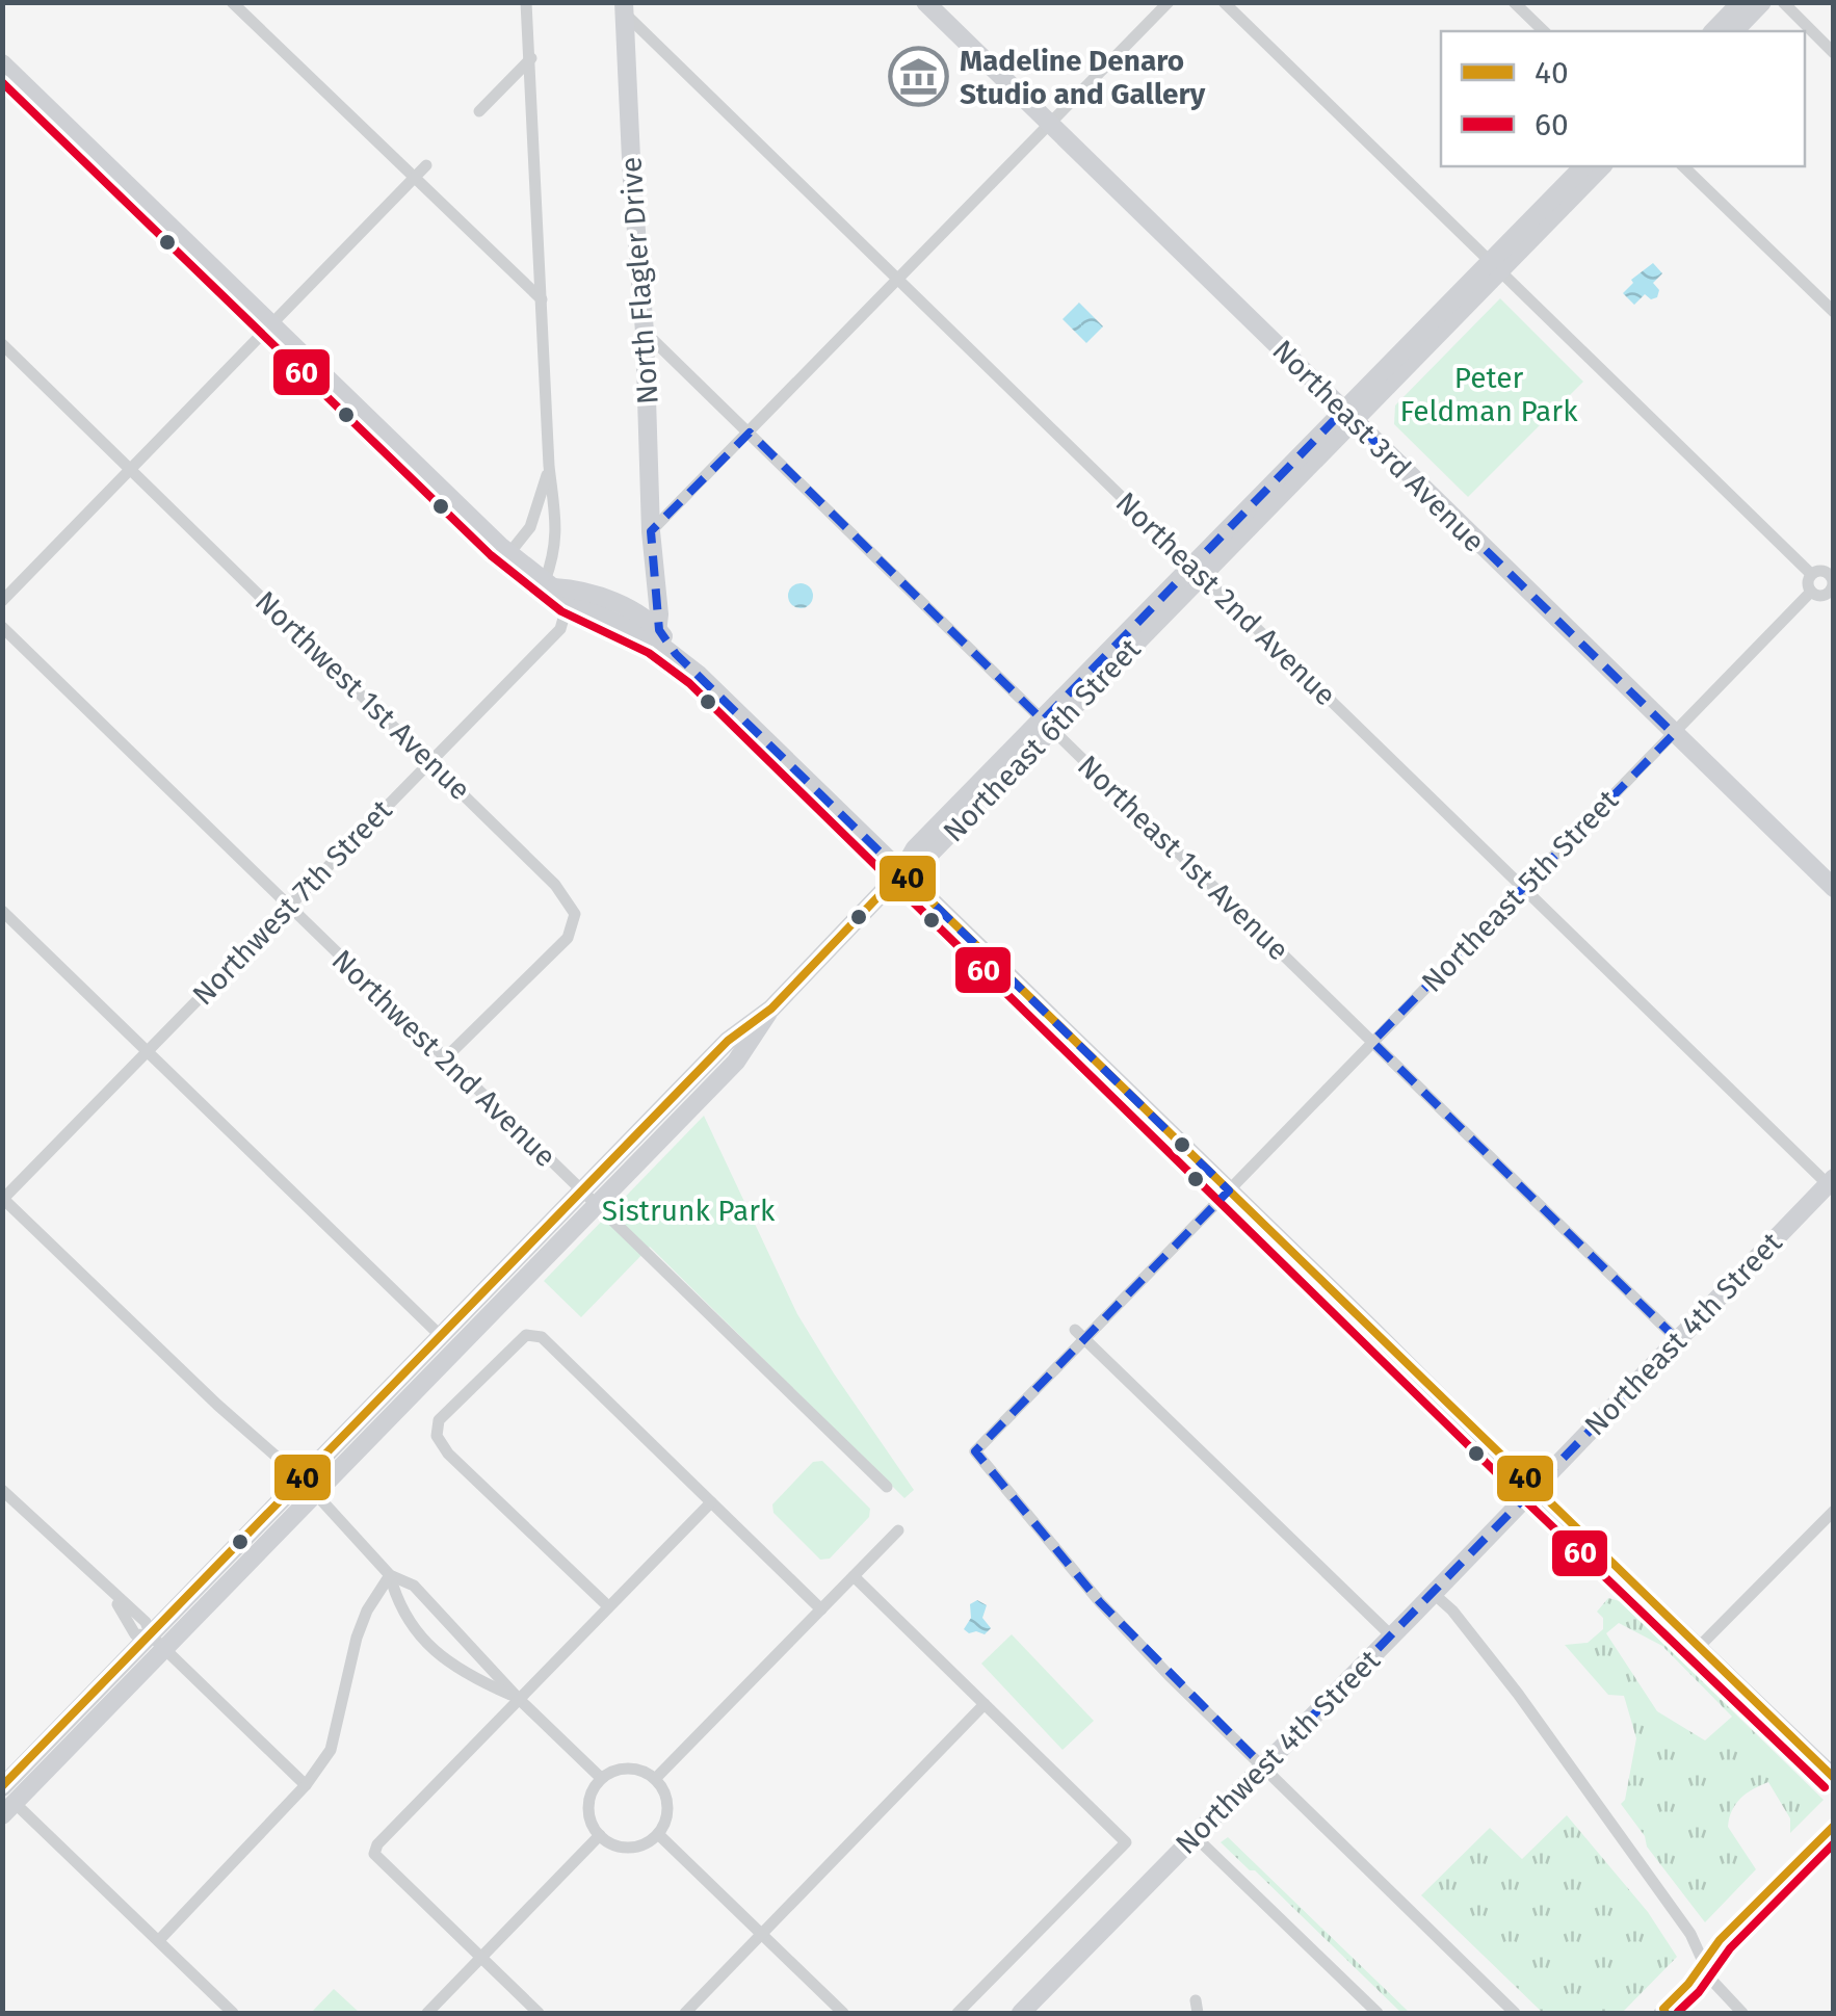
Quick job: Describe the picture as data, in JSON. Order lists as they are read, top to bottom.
{
  "streets": {
    "street": [
      "North Flagler Drive",
      "Northeast 3rd Avenue",
      "Northeast 2nd Avenue",
      "Northwest 1st Avenue",
      "Northeast 6th Street",
      "Northeast 1st Avenue",
      "Northeast 5th Street",
      "Northwest 7th Street",
      "Northwest 2nd Avenue",
      "Northeast 4th Street",
      "Northwest 4th Street"
    ]
  },
  "crossings": [
    ["North Flagler Drive", "Northeast 2nd Avenue"],
    ["North Flagler Drive", "Northeast 1st Avenue"],
    ["Northeast 3rd Avenue", "Northeast 6th Street"],
    ["Northeast 3rd Avenue", "Northeast 5th Street"],
    ["Northeast 2nd Avenue", "Northeast 6th Street"],
    ["Northeast 2nd Avenue", "Northeast 5th Street"],
    ["Northeast 2nd Avenue", "Northeast 4th Street"],
    ["Northwest 1st Avenue", "Northwest 7th Street"],
    ["Northwest 1st Avenue", "Northwest 2nd Avenue"],
    ["Northeast 6th Street", "Northeast 1st Avenue"],
    ["Northeast 6th Street", "Northwest 2nd Avenue"],
    ["Northeast 1st Avenue", "Northeast 5th Street"],
    ["Northeast 1st Avenue", "Northeast 4th Street"],
    ["Northeast 5th Street", "Northwest 4th Street"],
    ["Northwest 7th Street", "Northwest 2nd Avenue"],
    ["Northeast 4th Street", "Northwest 4th Street"]
  ],
  "parks": ["Peter Feldman Park", "Sistrunk Park"],
  "places": {
    "museum": ["Madeline Denaro Studio and Gallery"]
  },
  "lines": ["transit line 60", "transit line 40"],
  "legend": ["40", "60"]
}
